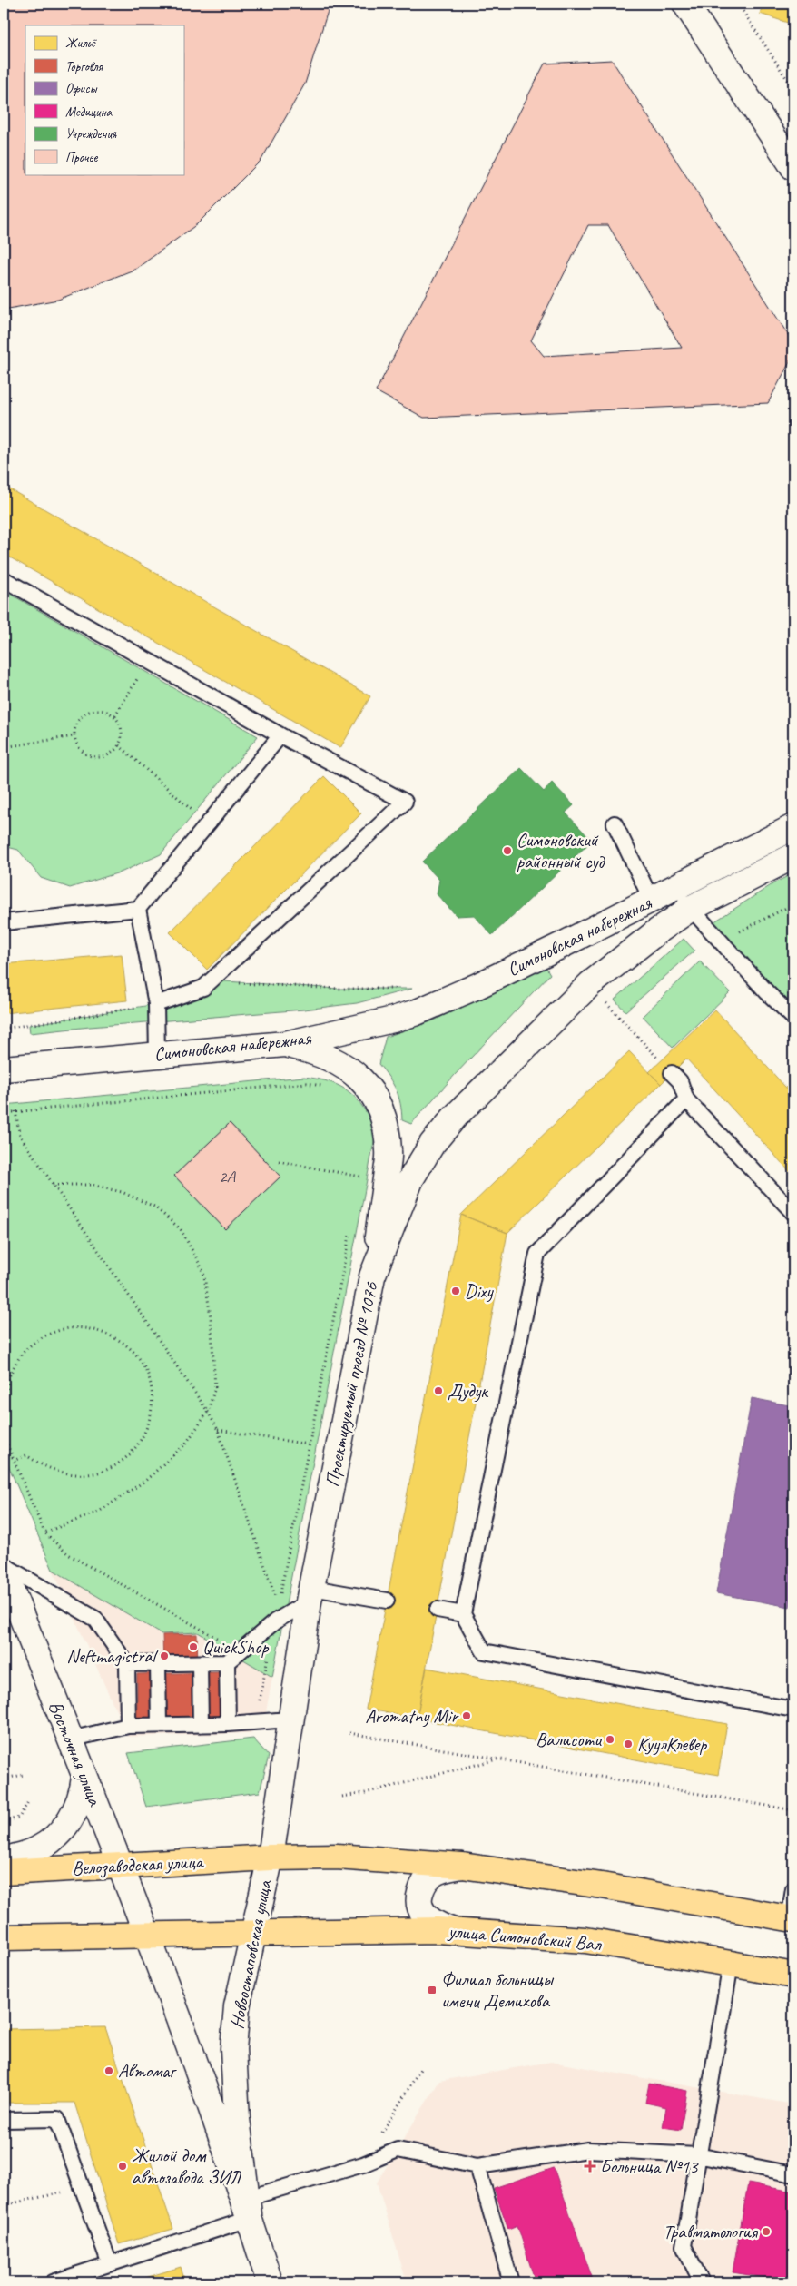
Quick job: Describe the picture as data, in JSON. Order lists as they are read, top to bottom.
{
  "streets": {
    "main road": [
      "Симоновская набережная",
      "Проектируемый проезд № 1076",
      "Восточная улица",
      "Велозаводская улица",
      "улица Симоновский Вал",
      "Новоостаповская улица"
    ]
  },
  "crossings": [
    ["Проектируемый проезд № 1076", "Велозаводская улица"],
    ["Проектируемый проезд № 1076", "Новоостаповская улица"],
    ["Восточная улица", "Велозаводская улица"],
    ["Восточная улица", "Новоостаповская улица"],
    ["Велозаводская улица", "Новоостаповская улица"],
    ["улица Симоновский Вал", "Новоостаповская улица"]
  ],
  "places": {
    "other": [
      "Симоновский районный суд",
      "Dixy",
      "Дудук",
      "QuickShop",
      "Neftmagistral",
      "Aromatny Mir",
      "Валисоти",
      "КуулКлевер",
      "Автомаг",
      "Жилой дом автозавода ЗИЛ",
      "Травматология"
    ],
    "transit": ["Филиал больницы имени Демихова"],
    "health": ["Больница №13"]
  },
  "house_numbers": ["2А"],
  "legend": [
    "Жильё",
    "Торговля",
    "Офисы",
    "Медицина",
    "Учреждения",
    "Прочее"
  ]
}
